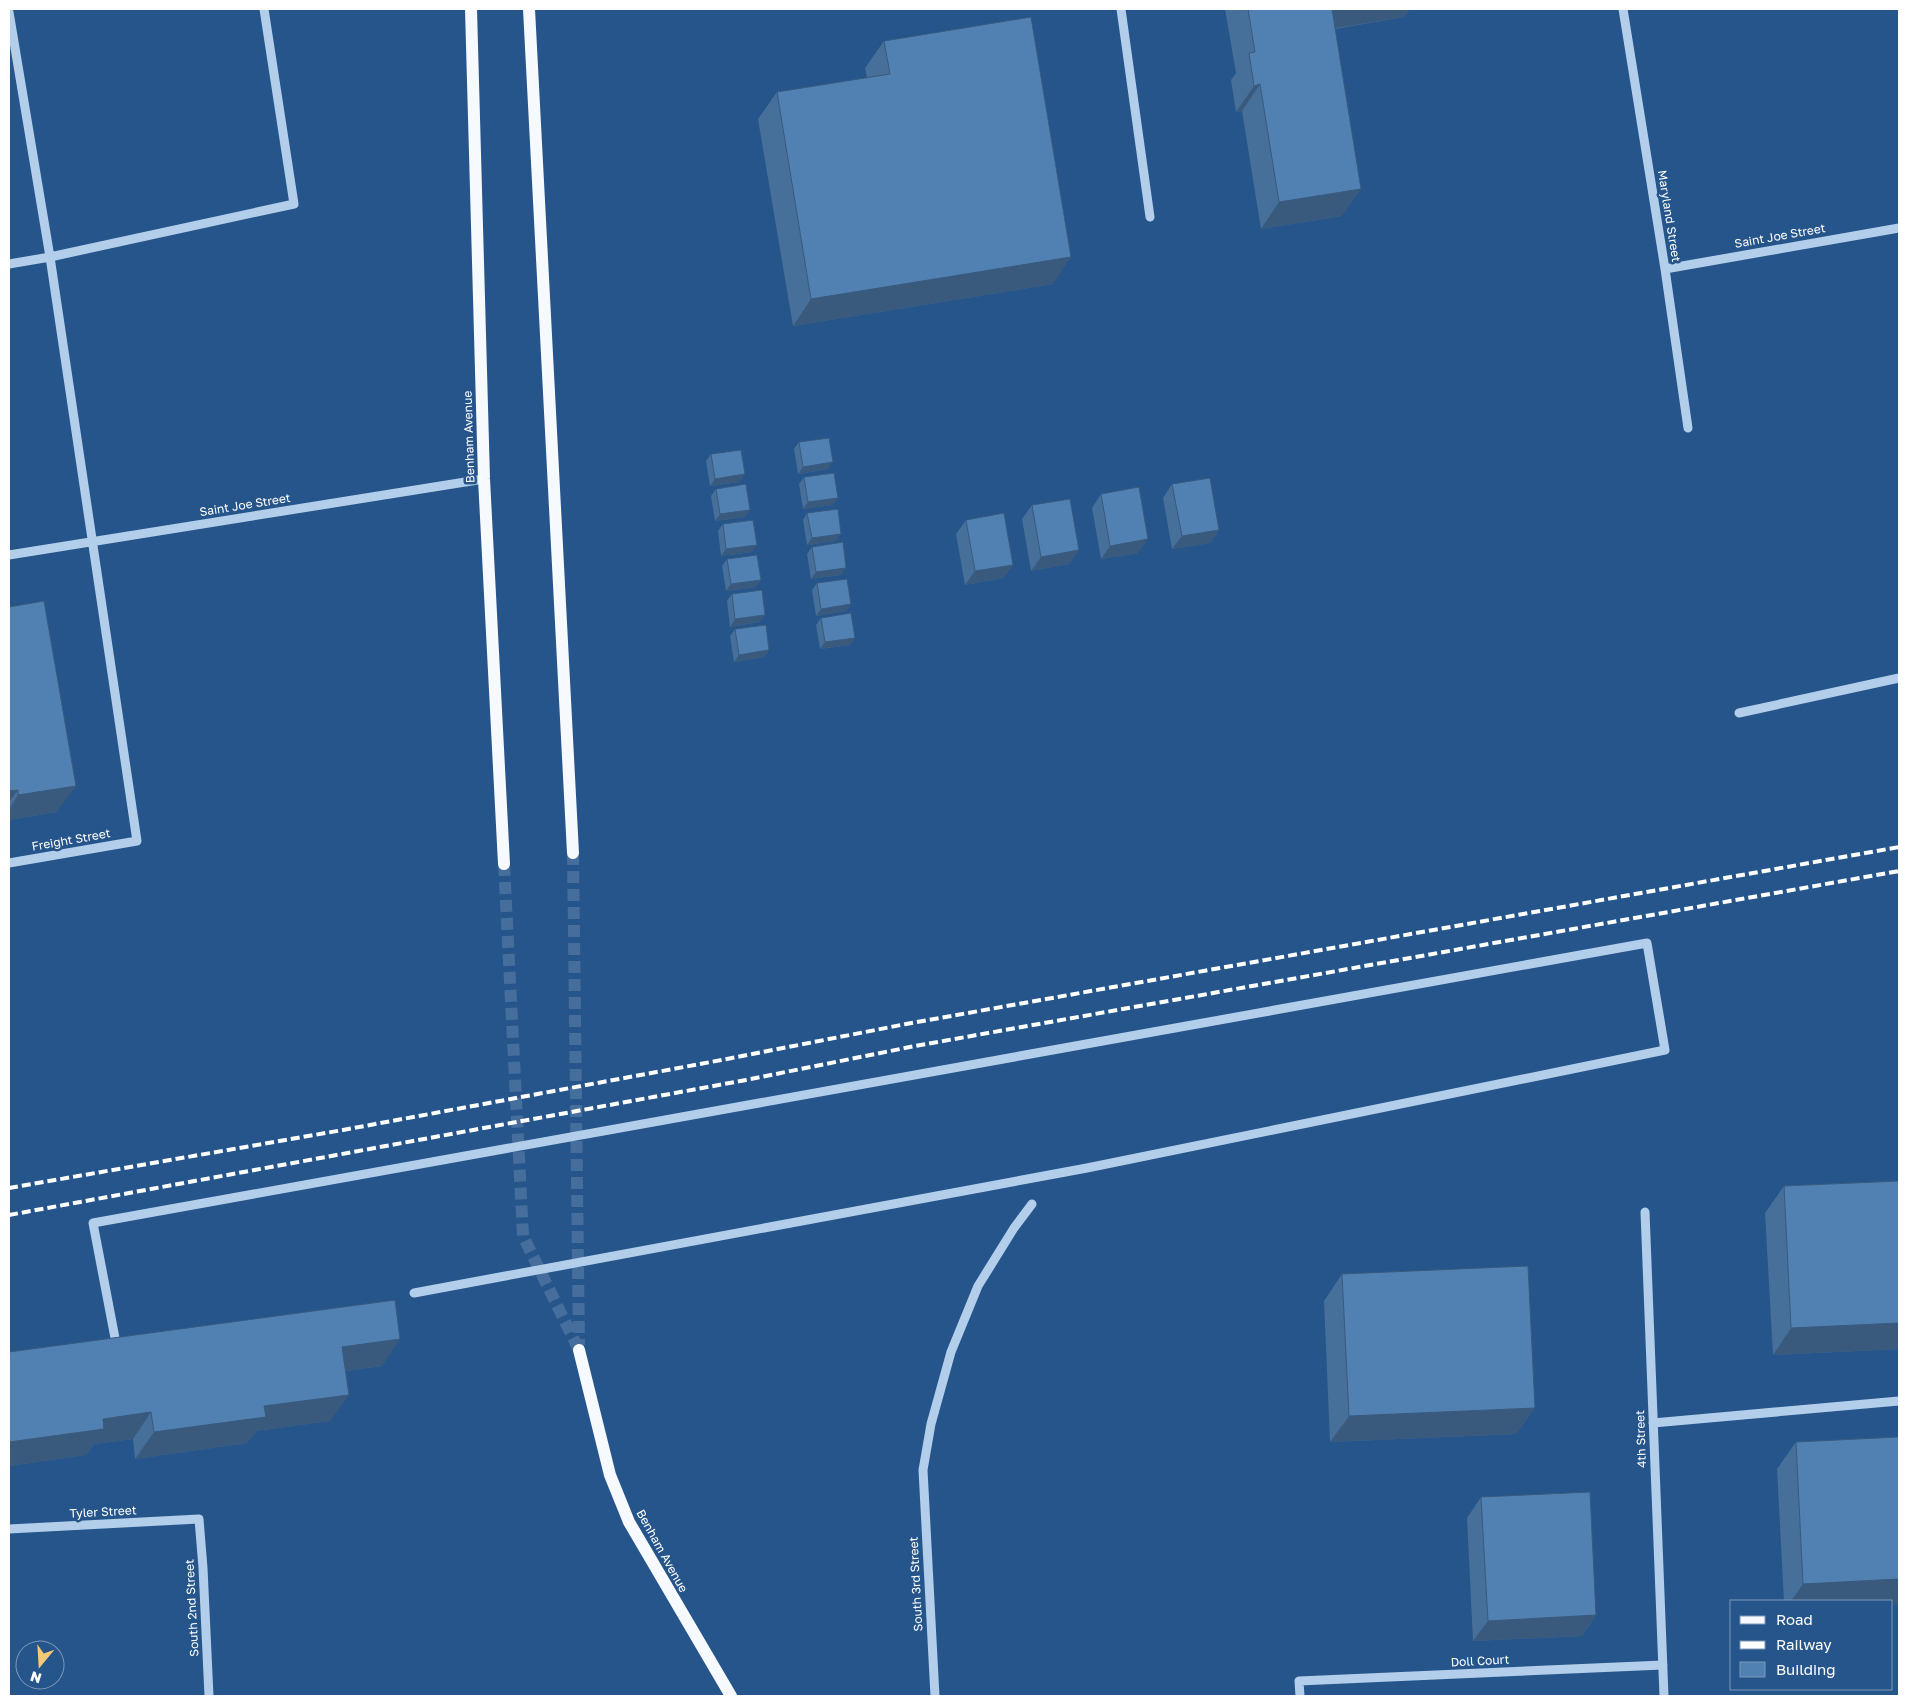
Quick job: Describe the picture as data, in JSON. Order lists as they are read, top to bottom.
{
  "streets": {
    "main road": ["Benham Avenue"],
    "street": [
      "Maryland Street",
      "Saint Joe Street",
      "Freight Street",
      "4th Street",
      "Tyler Street",
      "South 3rd Street",
      "South 2nd Street",
      "Doll Court"
    ]
  },
  "crossings": [
    ["Maryland Street", "Saint Joe Street"],
    ["Saint Joe Street", "Benham Avenue"],
    ["Saint Joe Street", "Freight Street"],
    ["4th Street", "Doll Court"],
    ["Tyler Street", "South 2nd Street"]
  ],
  "legend": ["Road", "Railway", "Building"],
  "north": "bottom"
}
